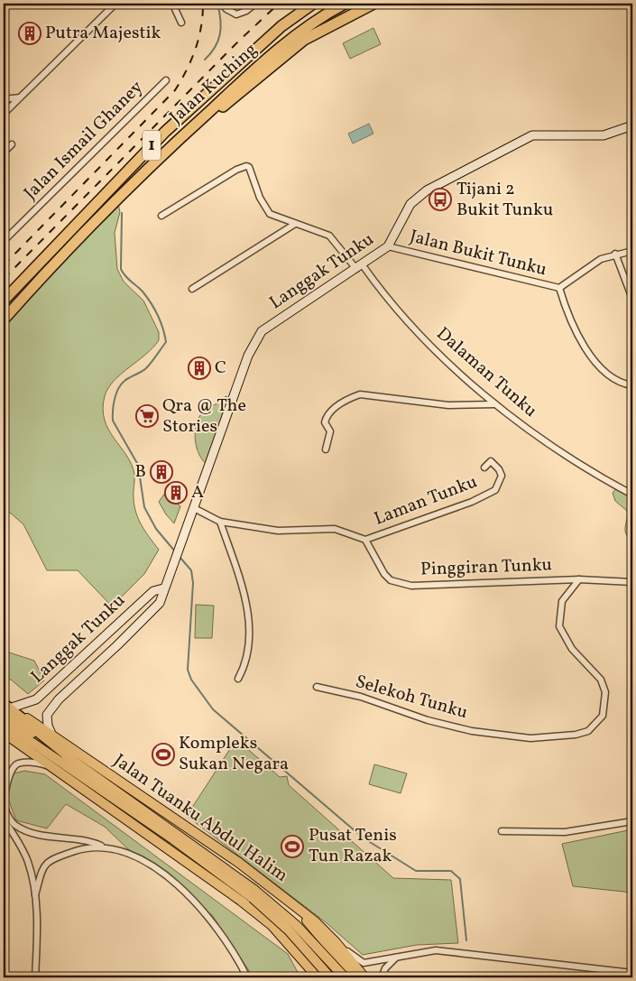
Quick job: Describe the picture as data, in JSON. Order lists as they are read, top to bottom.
{
  "streets": {
    "highway": ["Jalan Kuching", "1"],
    "main road": ["Jalan Tuanku Abdul Halim"],
    "street": [
      "Jalan Ismail Ghaney",
      "Jalan Bukit Tunku",
      "Langgak Tunku",
      "Dalaman Tunku",
      "Laman Tunku",
      "Pinggiran Tunku",
      "Selekoh Tunku"
    ]
  },
  "crossings": [
    ["Jalan Bukit Tunku", "Langgak Tunku"],
    ["Langgak Tunku", "Dalaman Tunku"],
    ["Langgak Tunku", "Laman Tunku"],
    ["Langgak Tunku", "Jalan Tuanku Abdul Halim"],
    ["Laman Tunku", "Pinggiran Tunku"],
    ["Pinggiran Tunku", "Selekoh Tunku"]
  ],
  "places": {
    "building": [
      "Putra Majestik",
      "C",
      "B",
      "A"
    ],
    "bus stop": ["Tijani 2 Bukit Tunku"],
    "supermarket": ["Qra @ The Stories"],
    "sports": ["Kompleks Sukan Negara", "Pusat Tenis Tun Razak"]
  }
}
